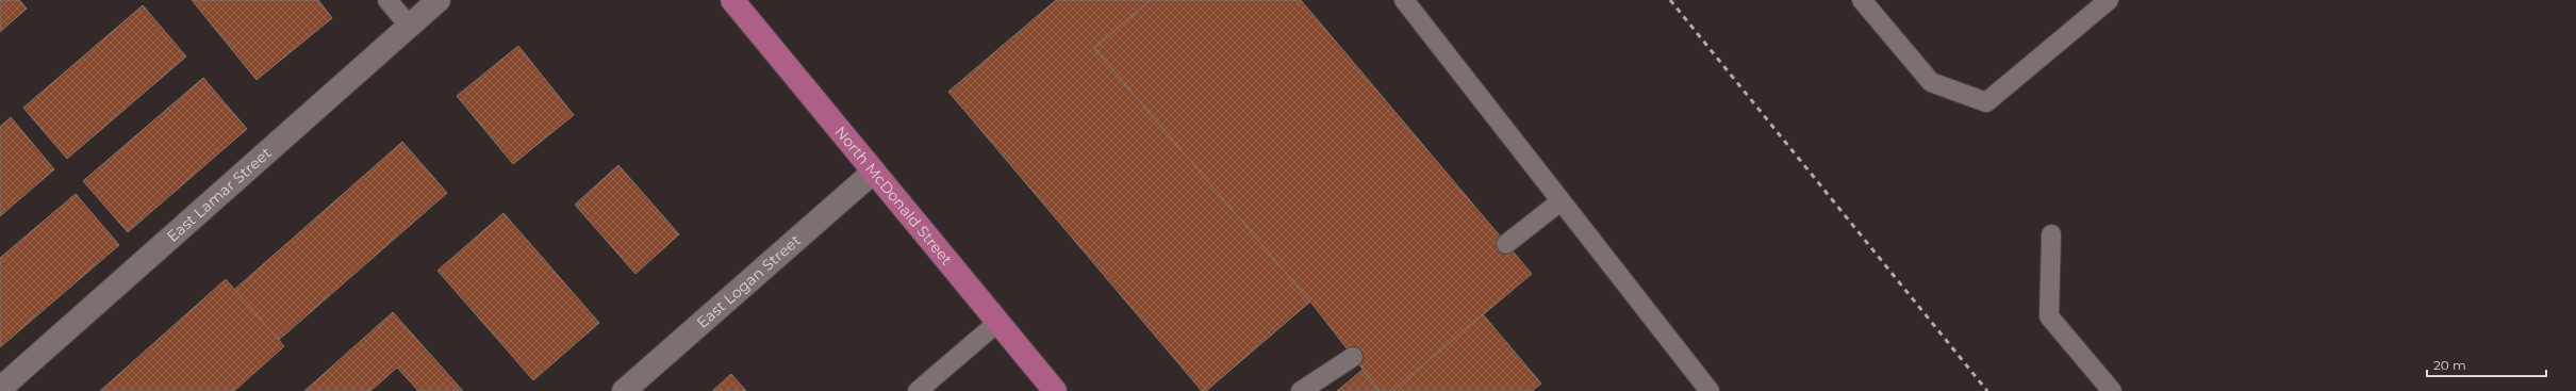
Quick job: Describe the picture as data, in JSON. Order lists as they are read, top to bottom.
{
  "streets": {
    "main road": ["North McDonald Street"],
    "street": ["East Lamar Street", "East Logan Street"]
  },
  "crossings": [
    ["North McDonald Street", "East Logan Street"]
  ],
  "scale_bar": "20 m"
}
